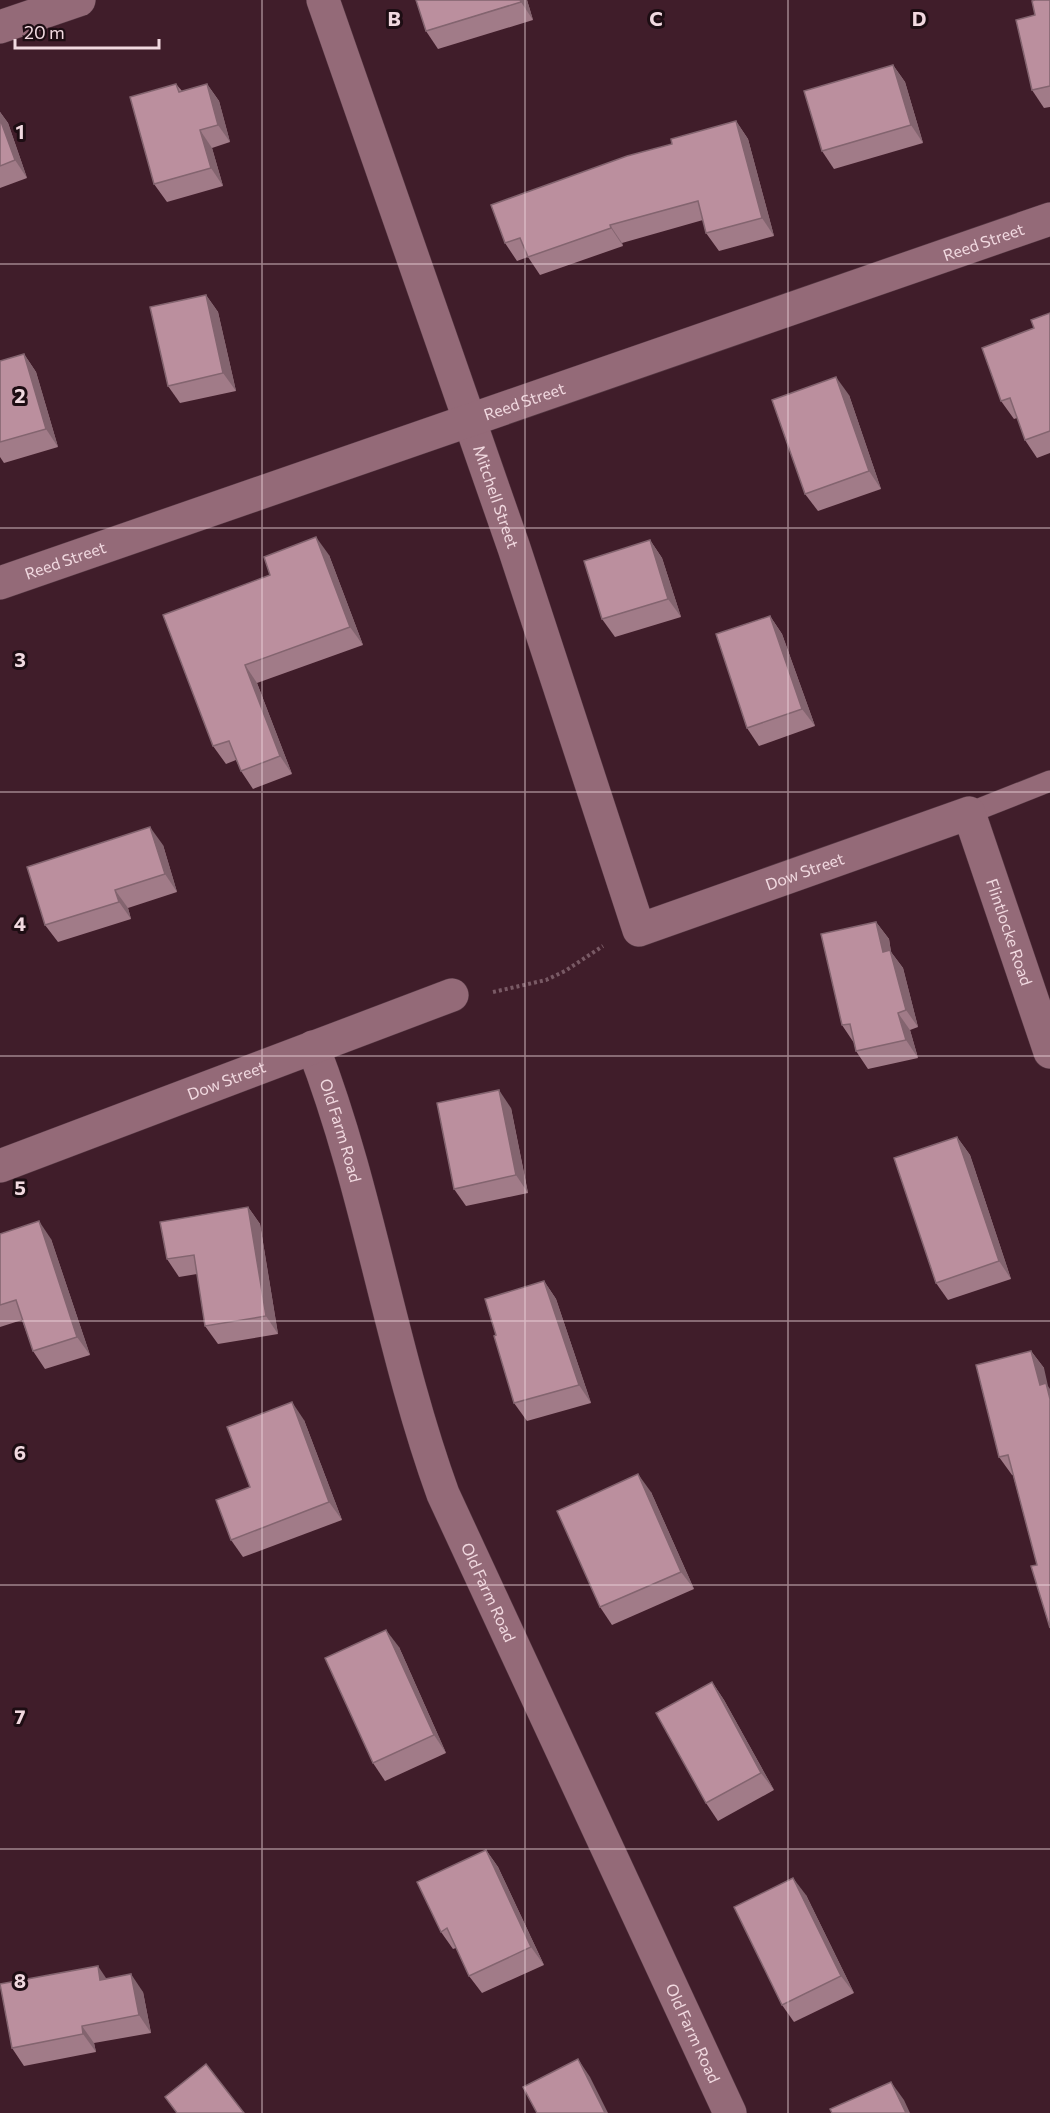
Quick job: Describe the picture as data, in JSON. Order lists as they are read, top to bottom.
{
  "streets": {
    "street": [
      "Reed Street",
      "Mitchell Street",
      "Dow Street",
      "Flintlocke Road",
      "Old Farm Road"
    ]
  },
  "crossings": [
    ["Reed Street", "Mitchell Street"],
    ["Mitchell Street", "Dow Street"],
    ["Dow Street", "Flintlocke Road"],
    ["Dow Street", "Old Farm Road"]
  ],
  "scale_bar": "20 m",
  "grid": {
    "columns": ["B", "C", "D"],
    "rows": [
      "1",
      "2",
      "3",
      "4",
      "5",
      "6",
      "7",
      "8"
    ]
  }
}
